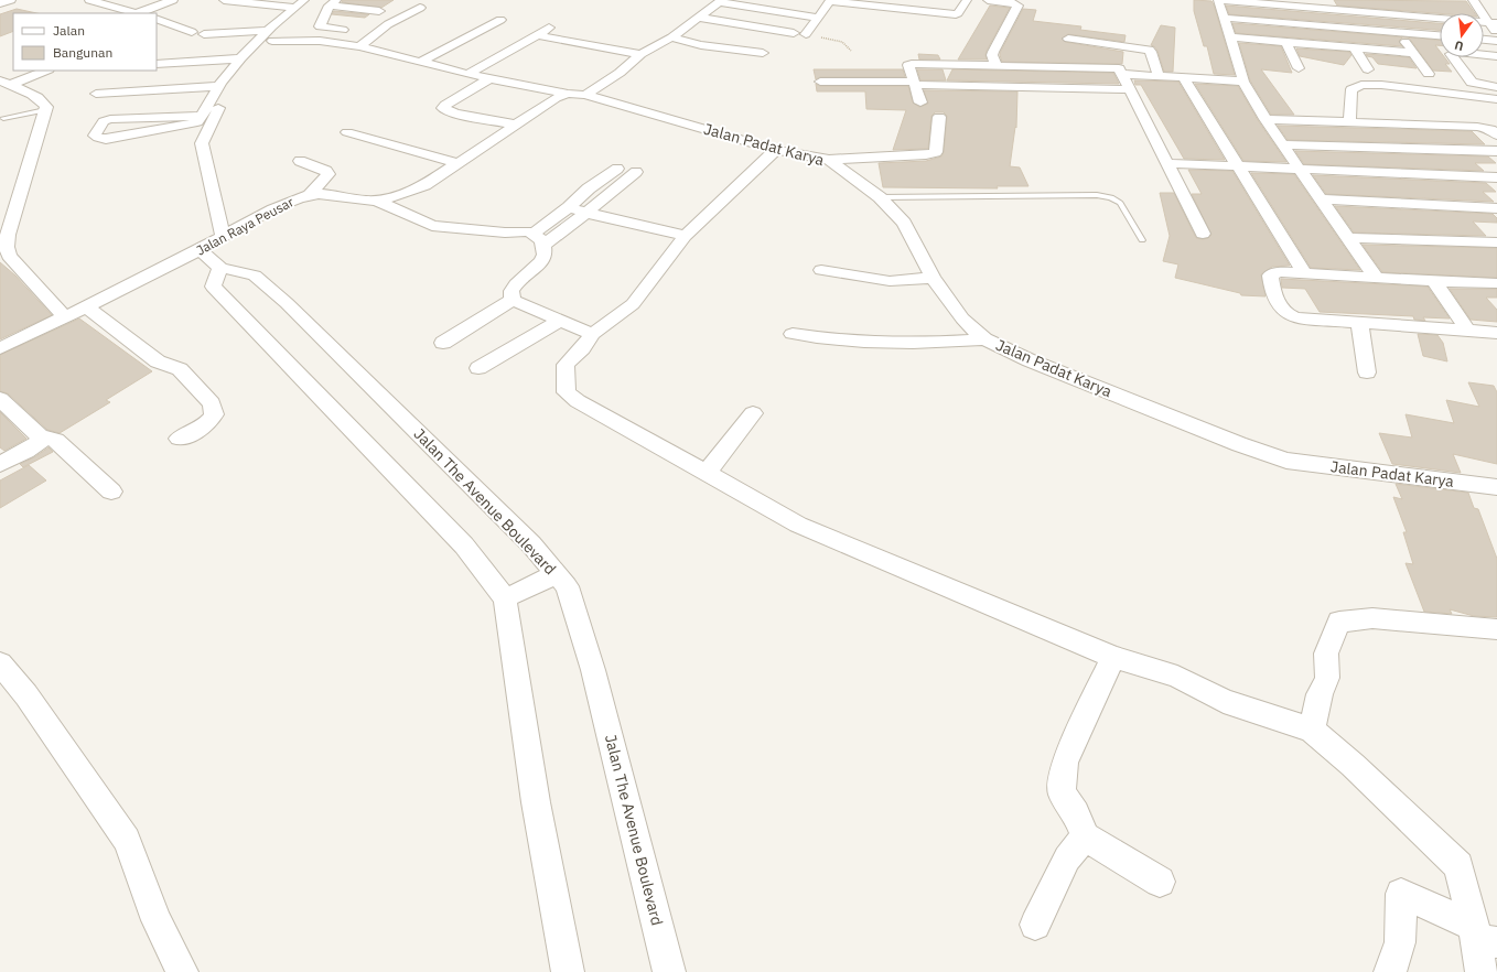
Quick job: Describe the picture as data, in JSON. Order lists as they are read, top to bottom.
{
  "streets": {
    "street": ["Jalan Padat Karya", "Jalan Raya Peusar", "Jalan The Avenue Boulevard"]
  },
  "crossings": [
    ["Jalan Padat Karya", "Jalan Raya Peusar"],
    ["Jalan Raya Peusar", "Jalan The Avenue Boulevard"]
  ],
  "legend": ["Jalan", "Bangunan"],
  "north": "bottom"
}
